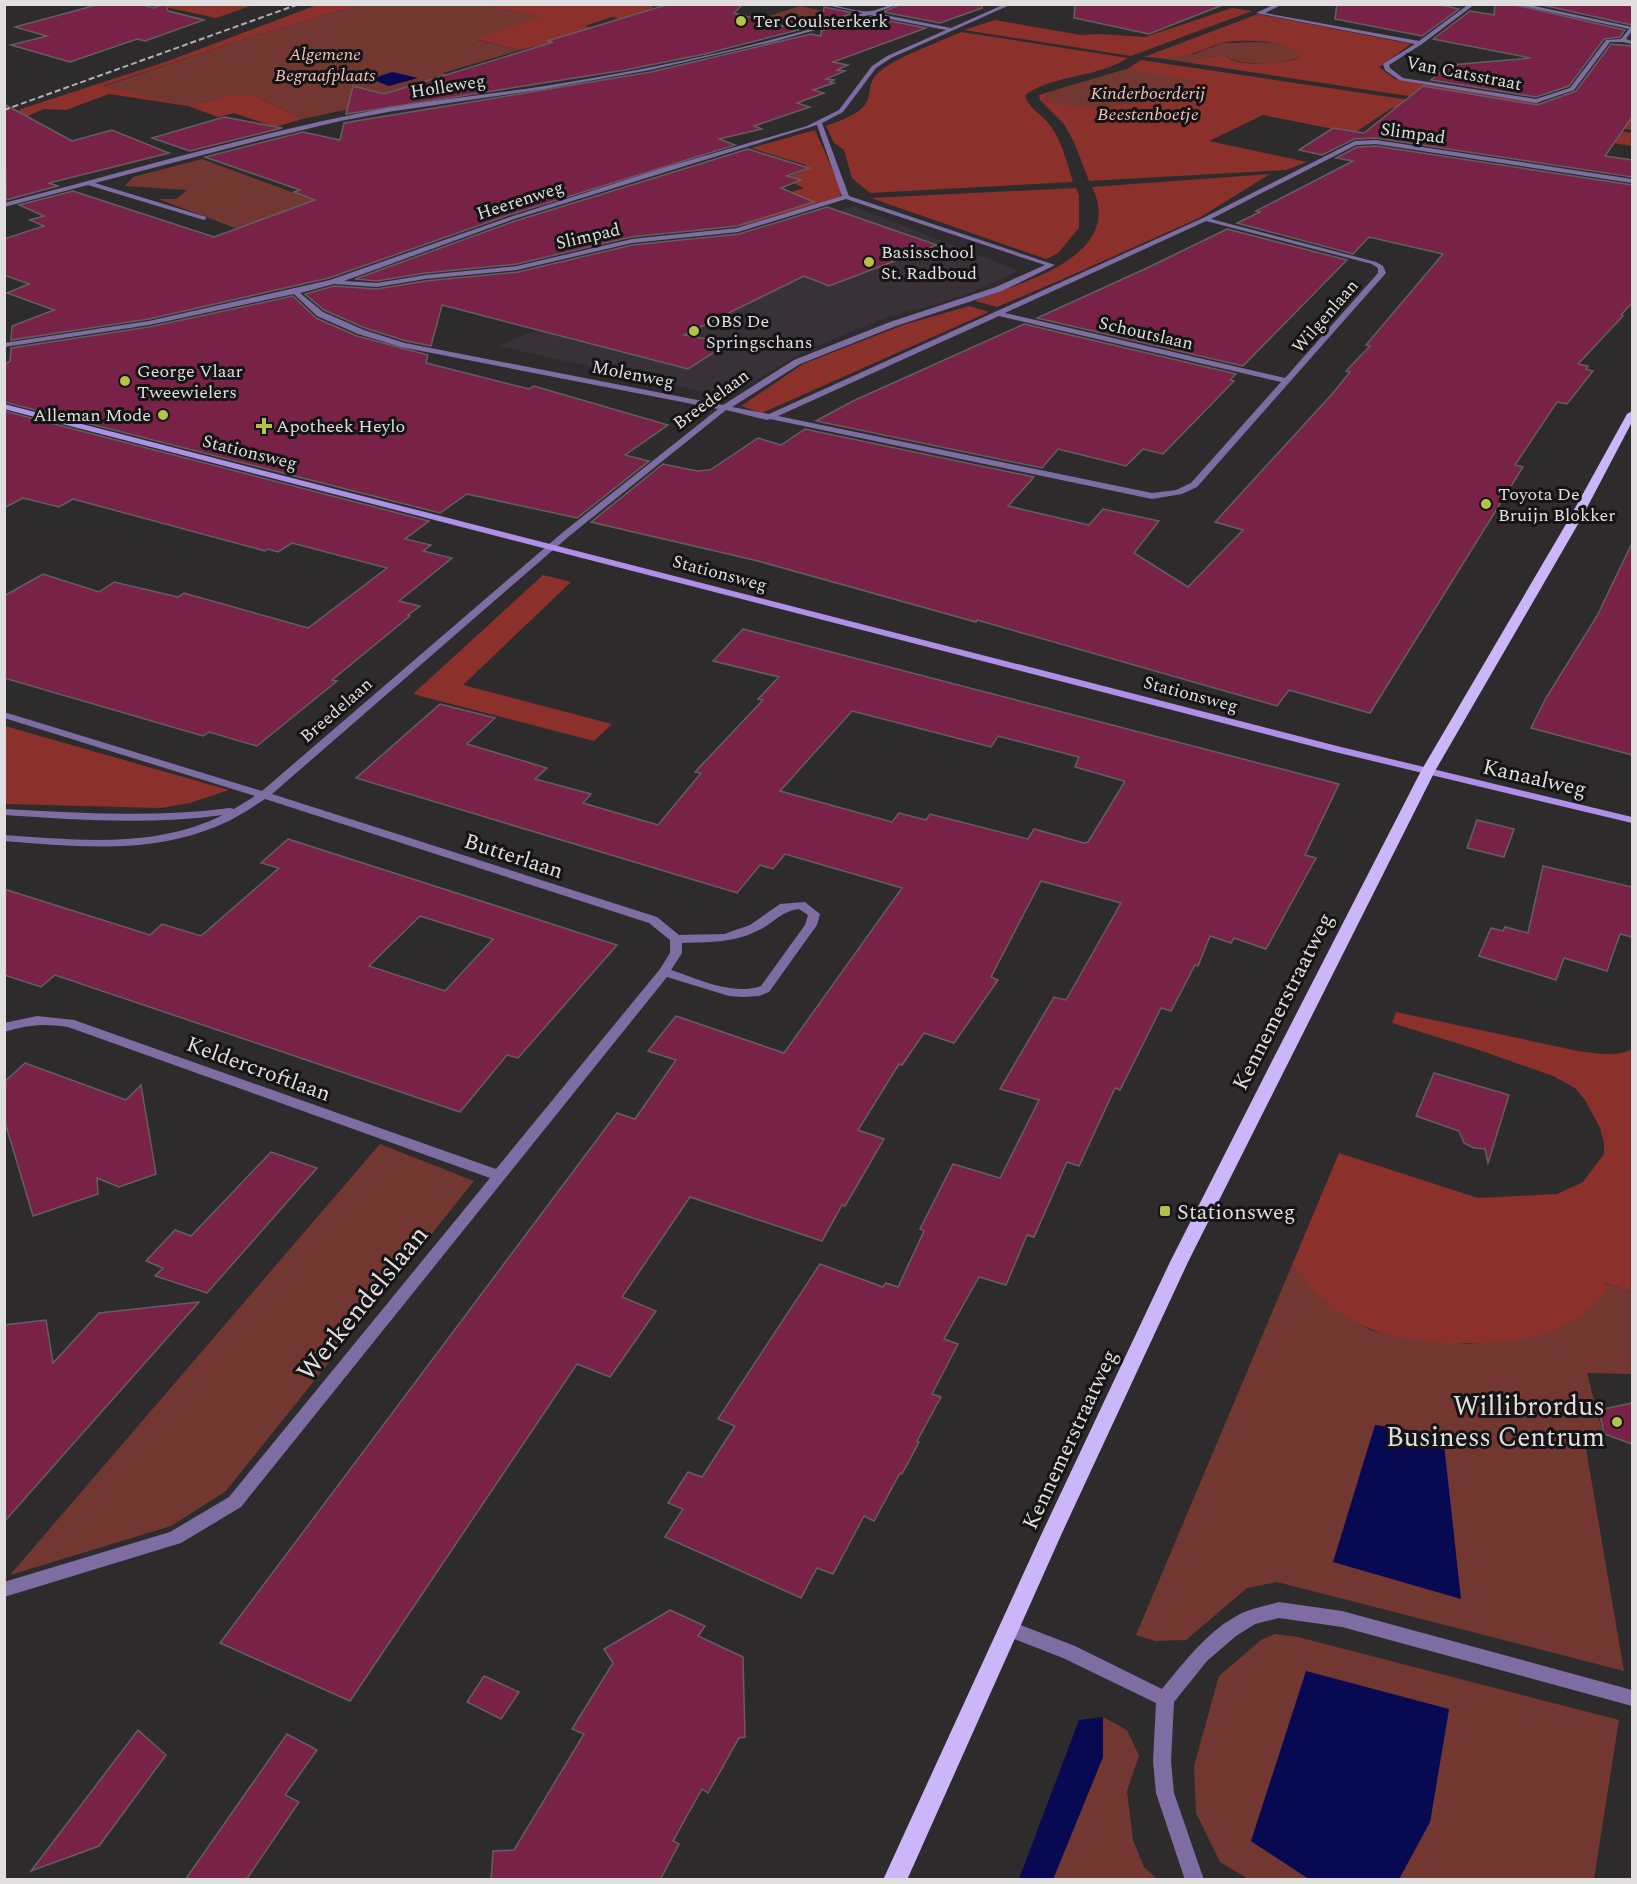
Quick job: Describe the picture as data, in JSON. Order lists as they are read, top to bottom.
{
  "streets": {
    "main road": ["Kennemerstraatweg"],
    "street": [
      "Van Catsstraat",
      "Holleweg",
      "Slimpad",
      "Heerenweg",
      "Wilgenlaan",
      "Schoutslaan",
      "Molenweg",
      "Breedelaan",
      "Stationsweg",
      "Kanaalweg",
      "Butterlaan",
      "Keldercroftlaan",
      "Werkendelslaan"
    ]
  },
  "crossings": [
    ["Slimpad", "Heerenweg"],
    ["Slimpad", "Wilgenlaan"],
    ["Slimpad", "Breedelaan"],
    ["Heerenweg", "Molenweg"],
    ["Wilgenlaan", "Schoutslaan"],
    ["Wilgenlaan", "Molenweg"],
    ["Molenweg", "Breedelaan"],
    ["Breedelaan", "Stationsweg"],
    ["Breedelaan", "Butterlaan"],
    ["Stationsweg", "Kanaalweg"],
    ["Stationsweg", "Kennemerstraatweg"],
    ["Kanaalweg", "Kennemerstraatweg"],
    ["Butterlaan", "Werkendelslaan"],
    ["Keldercroftlaan", "Werkendelslaan"]
  ],
  "parks": ["Algemene Begraafplaats", "Kinderboerderij Beestenboetje"],
  "places": {
    "other": [
      "Ter Coulsterkerk",
      "Basisschool St. Radboud",
      "OBS De Springschans",
      "George Vlaar Tweewielers",
      "Alleman Mode",
      "Toyota De Bruijn Blokker",
      "Willibrordus Business Centrum"
    ],
    "health": ["Apotheek Heylo"],
    "transit": ["Stationsweg"]
  }
}
